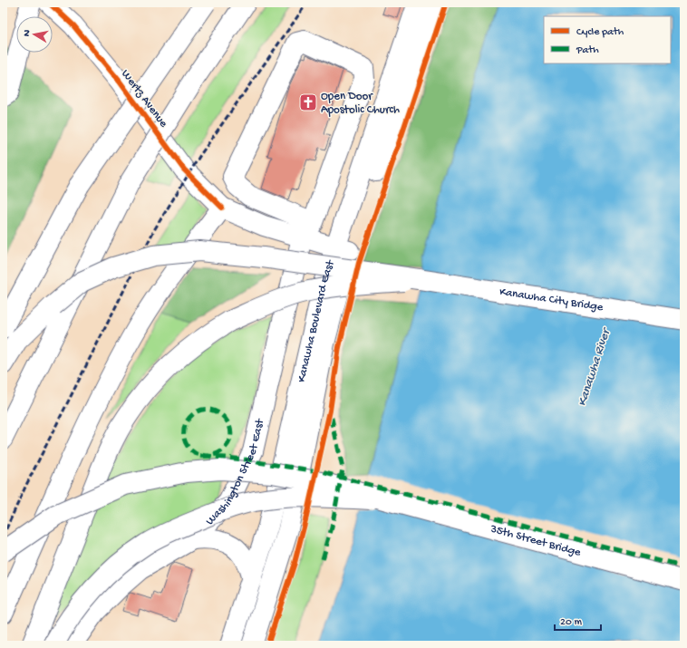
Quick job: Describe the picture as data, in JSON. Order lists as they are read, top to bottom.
{
  "streets": {
    "main road": [
      "Wertz Avenue",
      "Kanawha City Bridge",
      "Kanawha Boulevard East",
      "Washington Street East",
      "35th Street Bridge"
    ]
  },
  "crossings": [
    ["Wertz Avenue", "Kanawha Boulevard East"],
    ["Wertz Avenue", "Washington Street East"]
  ],
  "water": ["Kanawha River"],
  "places": {
    "church": ["Open Door Apostolic Church"]
  },
  "legend": ["Cycle path", "Path"],
  "scale_bar": "20 m",
  "north": "left"
}
